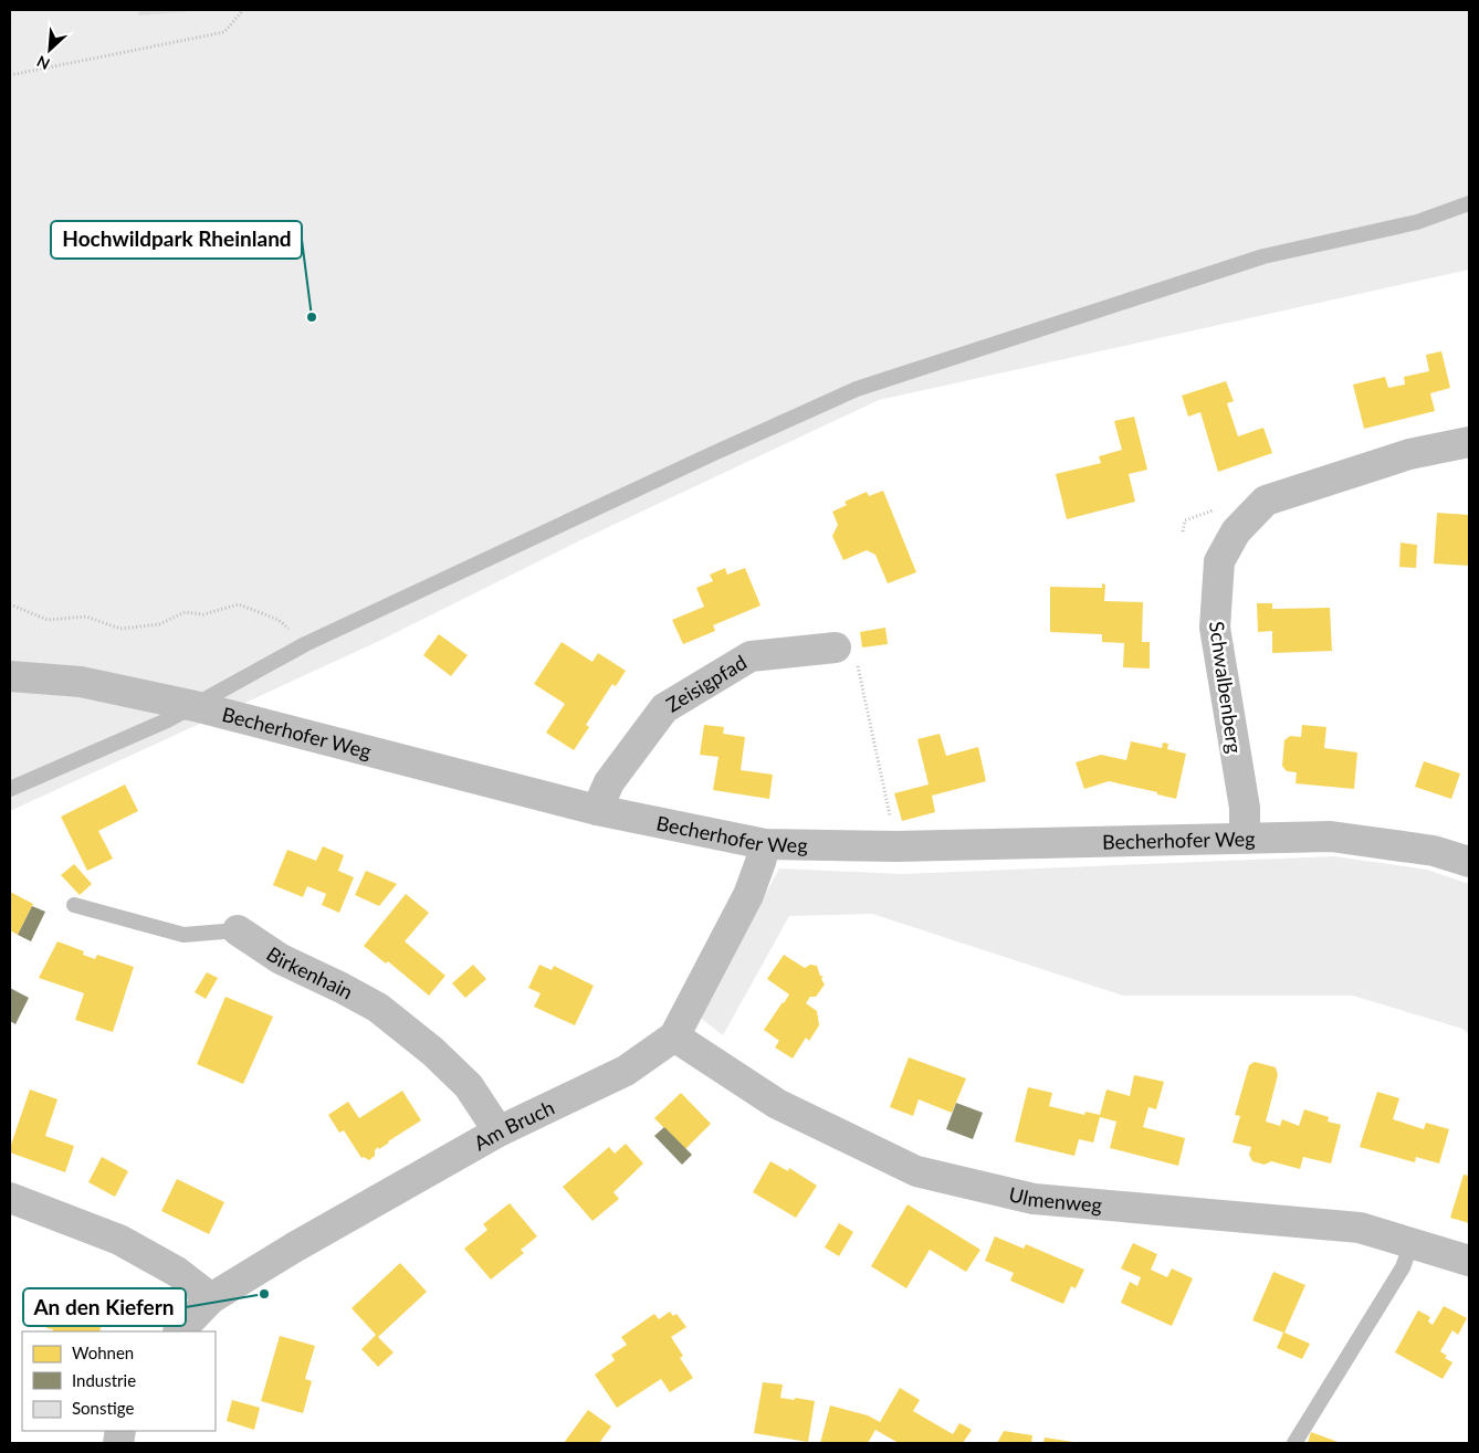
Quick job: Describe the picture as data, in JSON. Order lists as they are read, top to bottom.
{
  "streets": {
    "street": [
      "Zeisigpfad",
      "Schwalbenberg",
      "Becherhofer Weg",
      "Birkenhain",
      "Am Bruch",
      "Ulmenweg"
    ]
  },
  "crossings": [
    ["Zeisigpfad", "Becherhofer Weg"],
    ["Schwalbenberg", "Becherhofer Weg"],
    ["Becherhofer Weg", "Am Bruch"],
    ["Birkenhain", "Am Bruch"],
    ["Am Bruch", "Ulmenweg"]
  ],
  "places": ["Hochwildpark Rheinland", "An den Kiefern"],
  "legend": ["Wohnen", "Industrie", "Sonstige"],
  "north": "bottom left"
}
